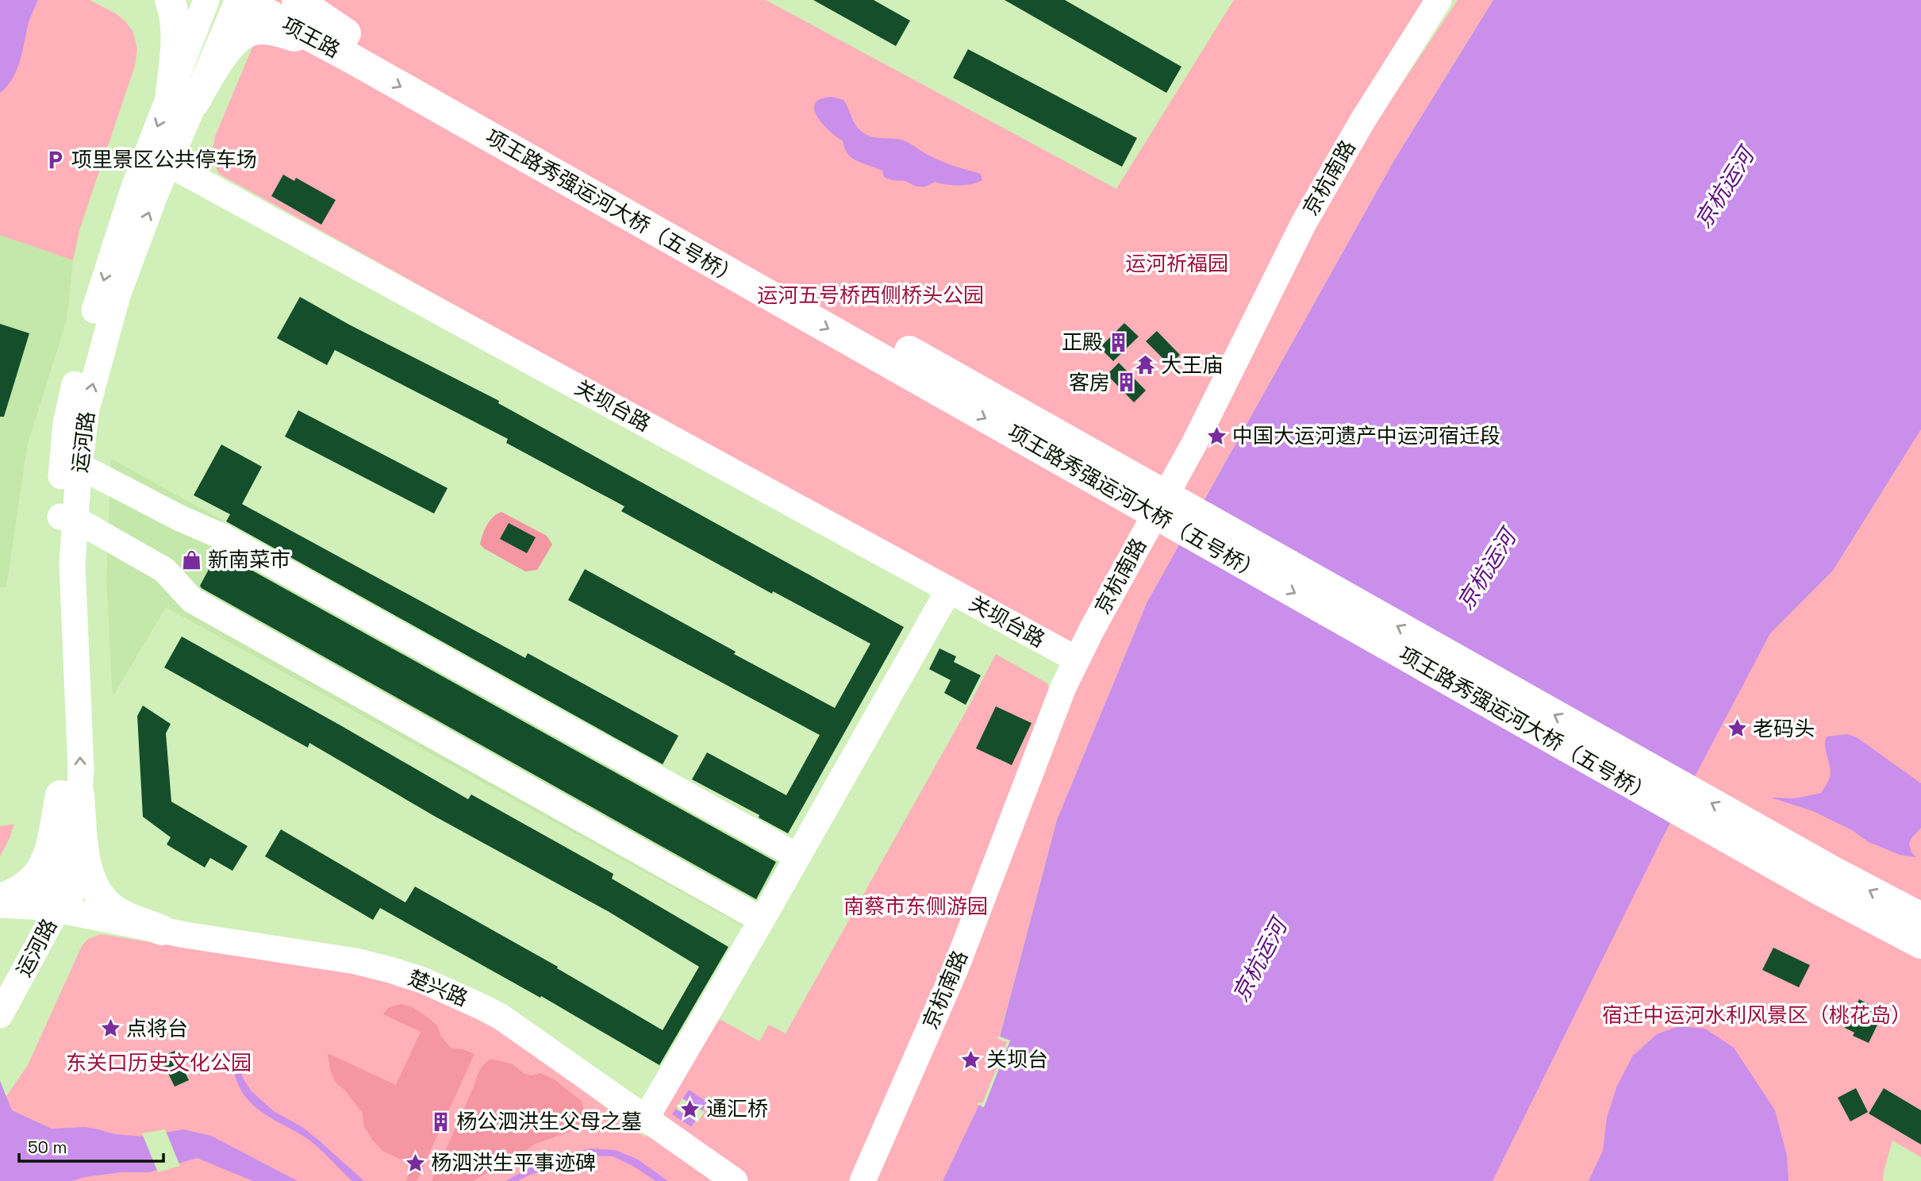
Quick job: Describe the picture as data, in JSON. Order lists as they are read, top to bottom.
{
  "streets": {
    "main road": ["项王路", "项王路秀强运河大桥（五号桥）"],
    "street": [
      "京杭南路",
      "关坝台路",
      "运河路",
      "楚兴路"
    ]
  },
  "crossings": [
    ["项王路", "项王路秀强运河大桥（五号桥）"],
    ["项王路", "运河路"],
    ["京杭南路", "关坝台路"],
    ["关坝台路", "运河路"],
    ["运河路", "楚兴路"]
  ],
  "water": ["京杭运河"],
  "parks": [
    "运河祈福园",
    "运河五号桥西侧桥头公园",
    "南蔡市东侧游园",
    "宿迁中运河水利风景区（桃花岛）",
    "东关口历史文化公园"
  ],
  "places": {
    "parking": ["项里景区公共停车场"],
    "building": ["正殿", "客房", "杨公泗洪生父母之墓"],
    "temple": ["大王庙"],
    "place": [
      "中国大运河遗产中运河宿迁段",
      "老码头",
      "点将台",
      "关坝台",
      "通汇桥",
      "杨泗洪生平事迹碑"
    ],
    "shop": ["新南菜市"]
  },
  "scale_bar": "50 m"
}
